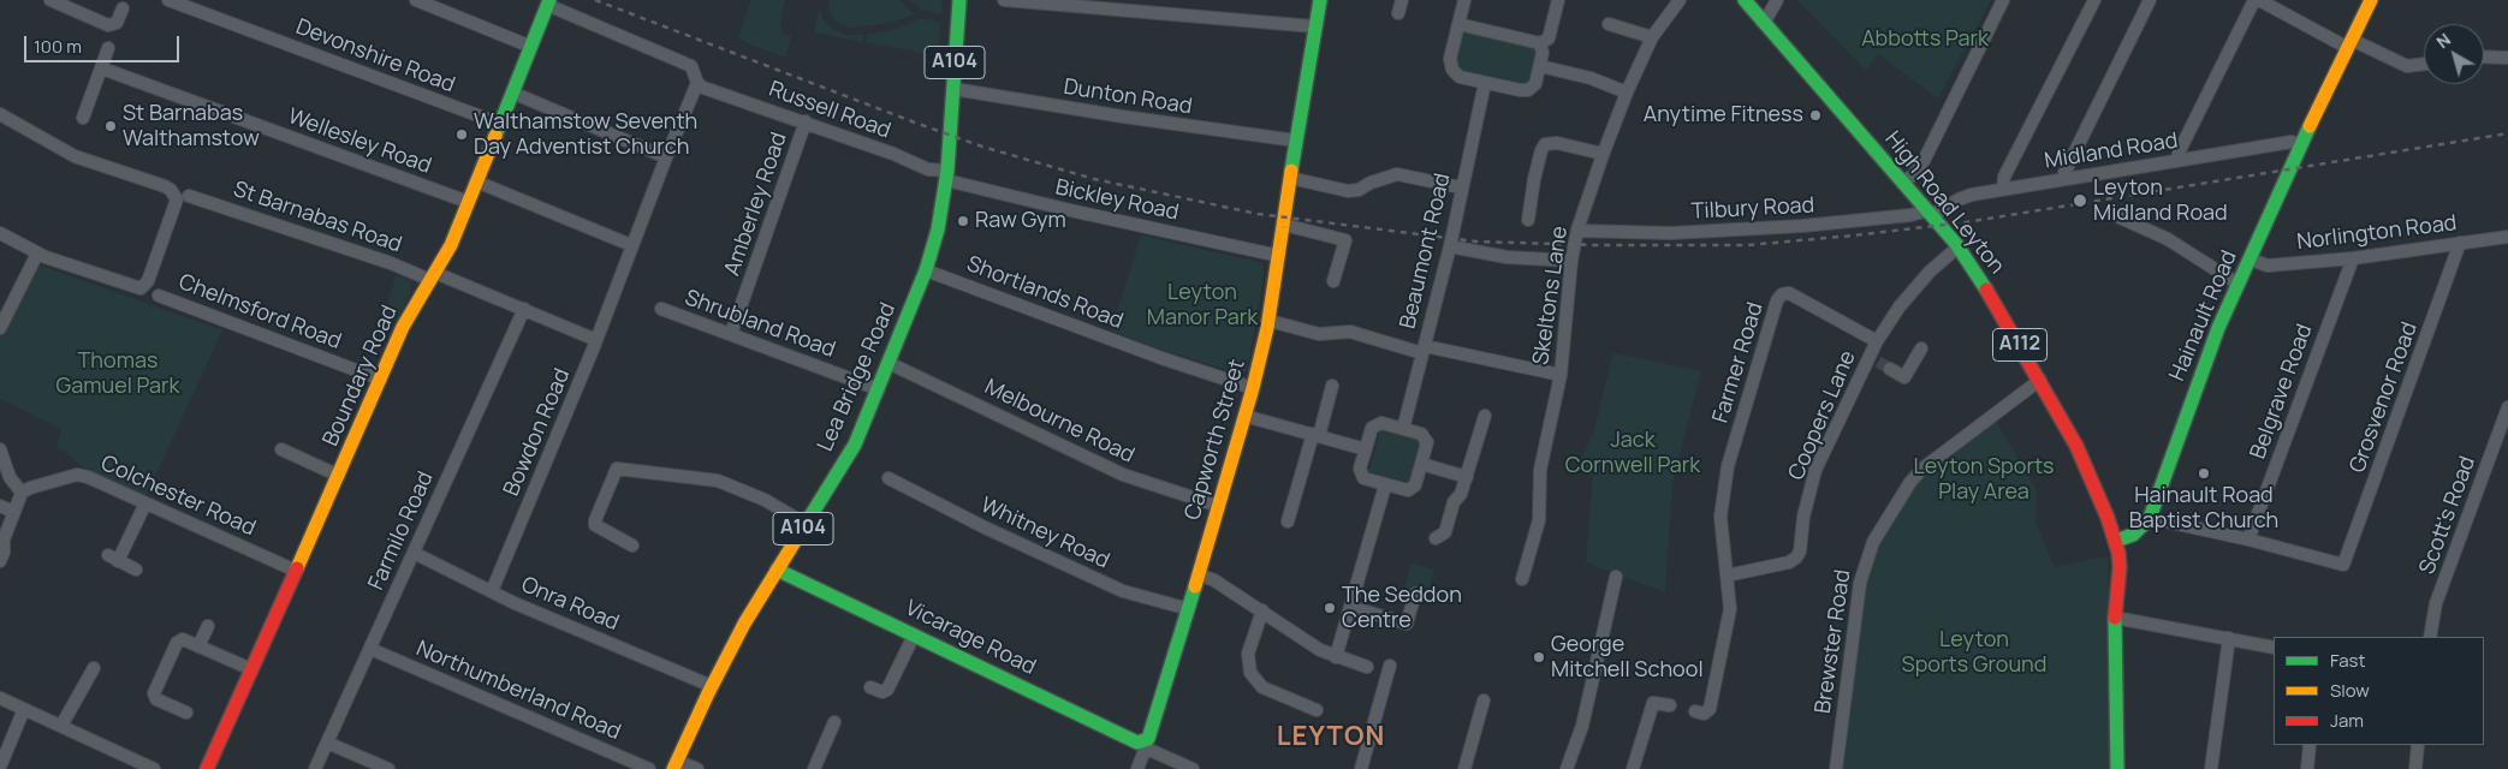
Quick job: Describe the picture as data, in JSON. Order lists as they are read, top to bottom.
{
  "streets": {
    "street": [
      "Devonshire Road",
      "A104",
      "Dunton Road",
      "Russell Road",
      "Wellesley Road",
      "Midland Road",
      "Bickley Road",
      "High Road Leyton",
      "Amberley Road",
      "Tilbury Road",
      "St Barnabas Road",
      "Norlington Road",
      "Beaumont Road",
      "Shortlands Road",
      "Skeltons Lane",
      "Chelmsford Road",
      "Hainault Road",
      "Shrubland Road",
      "A112",
      "Farmer Road",
      "Boundary Road",
      "Lea Bridge Road",
      "Belgrave Road",
      "Grosvenor Road",
      "Coopers Lane",
      "Melbourne Road",
      "Bowdon Road",
      "Capworth Street",
      "Colchester Road",
      "Scott's Road",
      "Farmilo Road",
      "Whitney Road",
      "Onra Road",
      "Vicarage Road",
      "Brewster Road",
      "Northumberland Road"
    ]
  },
  "crossings": [
    ["Devonshire Road", "Boundary Road"],
    ["Dunton Road", "Lea Bridge Road"],
    ["Dunton Road", "Capworth Street"],
    ["Russell Road", "Bickley Road"],
    ["Russell Road", "Amberley Road"],
    ["Russell Road", "Lea Bridge Road"],
    ["Russell Road", "Bowdon Road"],
    ["Wellesley Road", "Boundary Road"],
    ["Midland Road", "High Road Leyton"],
    ["Midland Road", "Tilbury Road"],
    ["Midland Road", "Hainault Road"],
    ["Bickley Road", "Lea Bridge Road"],
    ["Bickley Road", "Capworth Street"],
    ["High Road Leyton", "Tilbury Road"],
    ["High Road Leyton", "Coopers Lane"],
    ["High Road Leyton", "Brewster Road"],
    ["Amberley Road", "Shrubland Road"],
    ["Tilbury Road", "Skeltons Lane"],
    ["St Barnabas Road", "Boundary Road"],
    ["St Barnabas Road", "Bowdon Road"],
    ["St Barnabas Road", "Farmilo Road"],
    ["Norlington Road", "Hainault Road"],
    ["Norlington Road", "Belgrave Road"],
    ["Norlington Road", "Grosvenor Road"],
    ["Shortlands Road", "Lea Bridge Road"],
    ["Shortlands Road", "Capworth Street"],
    ["Chelmsford Road", "Boundary Road"],
    ["Shrubland Road", "Lea Bridge Road"],
    ["Farmer Road", "Coopers Lane"],
    ["Boundary Road", "Colchester Road"],
    ["Lea Bridge Road", "Melbourne Road"],
    ["Lea Bridge Road", "Onra Road"],
    ["Lea Bridge Road", "Vicarage Road"],
    ["Belgrave Road", "Grosvenor Road"],
    ["Melbourne Road", "Capworth Street"],
    ["Bowdon Road", "Onra Road"],
    ["Capworth Street", "Whitney Road"],
    ["Capworth Street", "Vicarage Road"],
    ["Farmilo Road", "Onra Road"],
    ["Farmilo Road", "Northumberland Road"]
  ],
  "districts": ["LEYTON"],
  "parks": [
    "Abbotts Park",
    "Leyton Manor Park",
    "Thomas Gamuel Park",
    "Jack Cornwell Park",
    "Leyton Sports Play Area",
    "Leyton Sports Ground"
  ],
  "places": [
    "Anytime Fitness",
    "St Barnabas Walthamstow",
    "Walthamstow Seventh Day Adventist Church",
    "Leyton Midland Road",
    "Raw Gym",
    "Hainault Road Baptist Church",
    "The Seddon Centre",
    "George Mitchell School"
  ],
  "legend": ["Fast", "Slow", "Jam"],
  "scale_bar": "100 m",
  "north": "top left"
}
